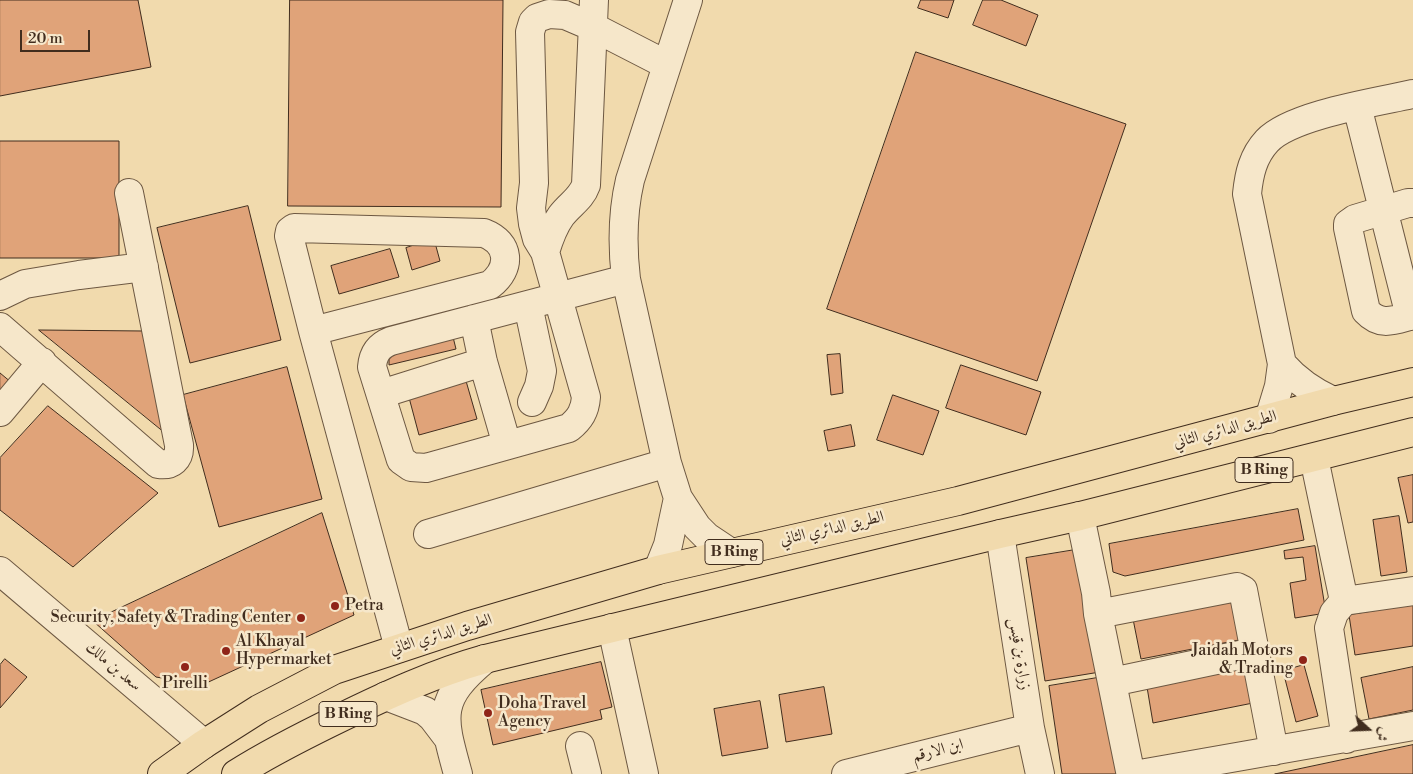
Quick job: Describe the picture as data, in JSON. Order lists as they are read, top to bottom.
{
  "streets": {
    "main road": ["الطريق الدائري الثاني", "B Ring"],
    "street": ["زرارة بن قيس", "سعد بن مالك", "ابن الارقم"]
  },
  "crossings": [
    ["الطريق الدائري الثاني", "سعد بن مالك"],
    ["B Ring", "زرارة بن قيس"],
    ["زرارة بن قيس", "ابن الارقم"]
  ],
  "places": [
    "Petra",
    "Security, Safety & Trading Center",
    "Al Khayal Hypermarket",
    "Jaidah Motors & Trading",
    "Pirelli",
    "Doha Travel Agency"
  ],
  "scale_bar": "20 m",
  "north": "right"
}
